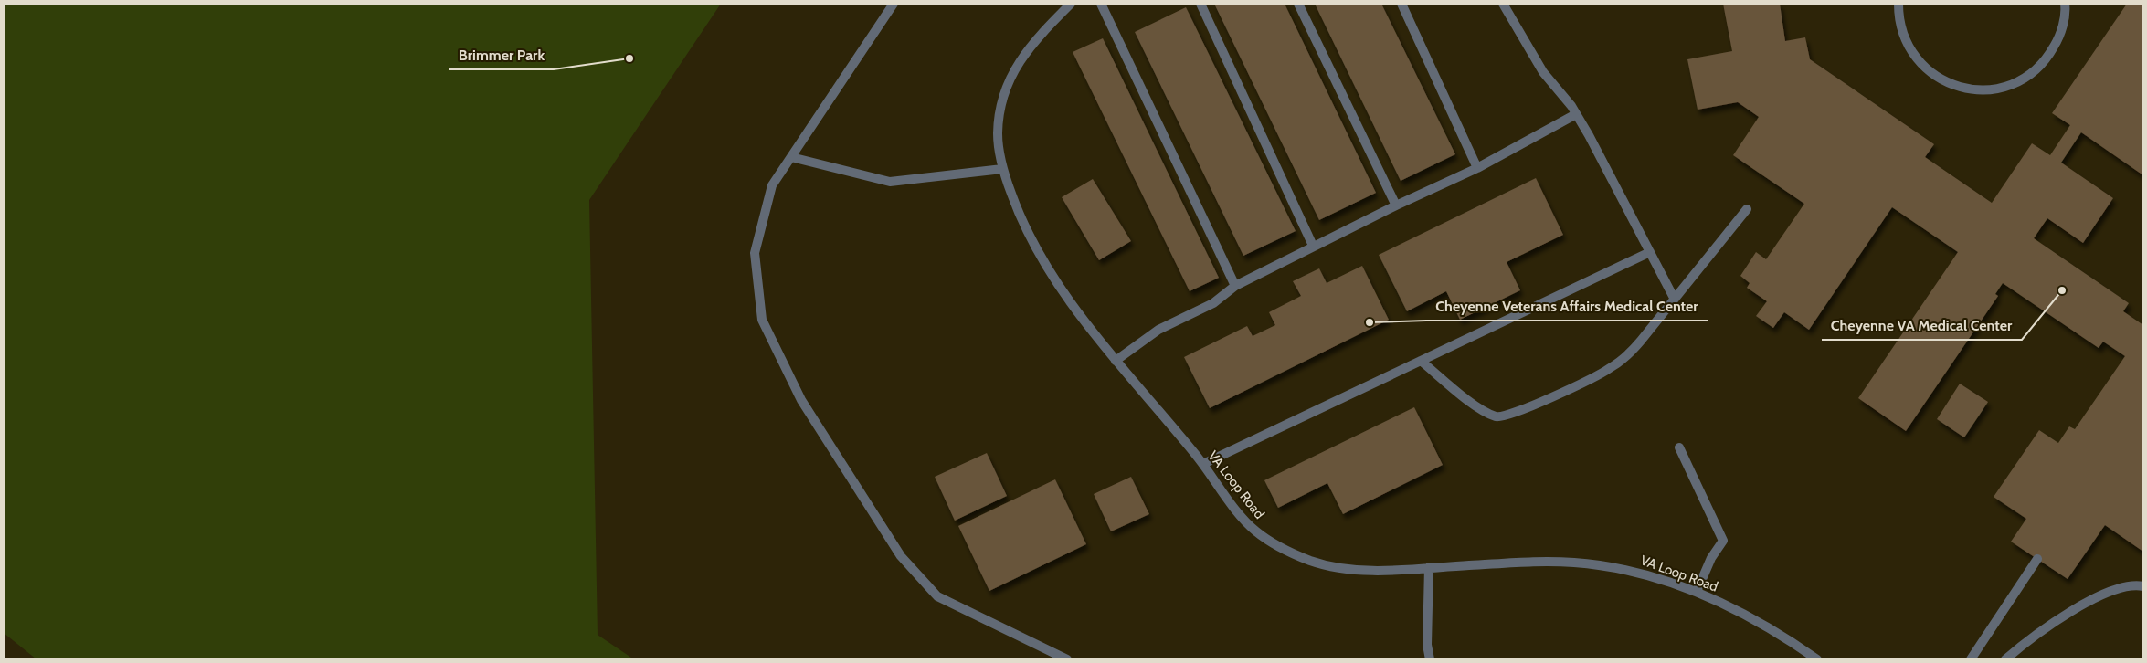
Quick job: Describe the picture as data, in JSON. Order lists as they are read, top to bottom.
{
  "streets": {
    "lane": ["VA Loop Road"]
  },
  "places": ["Brimmer Park", "Cheyenne VA Medical Center", "Cheyenne Veterans Affairs Medical Center"]
}
